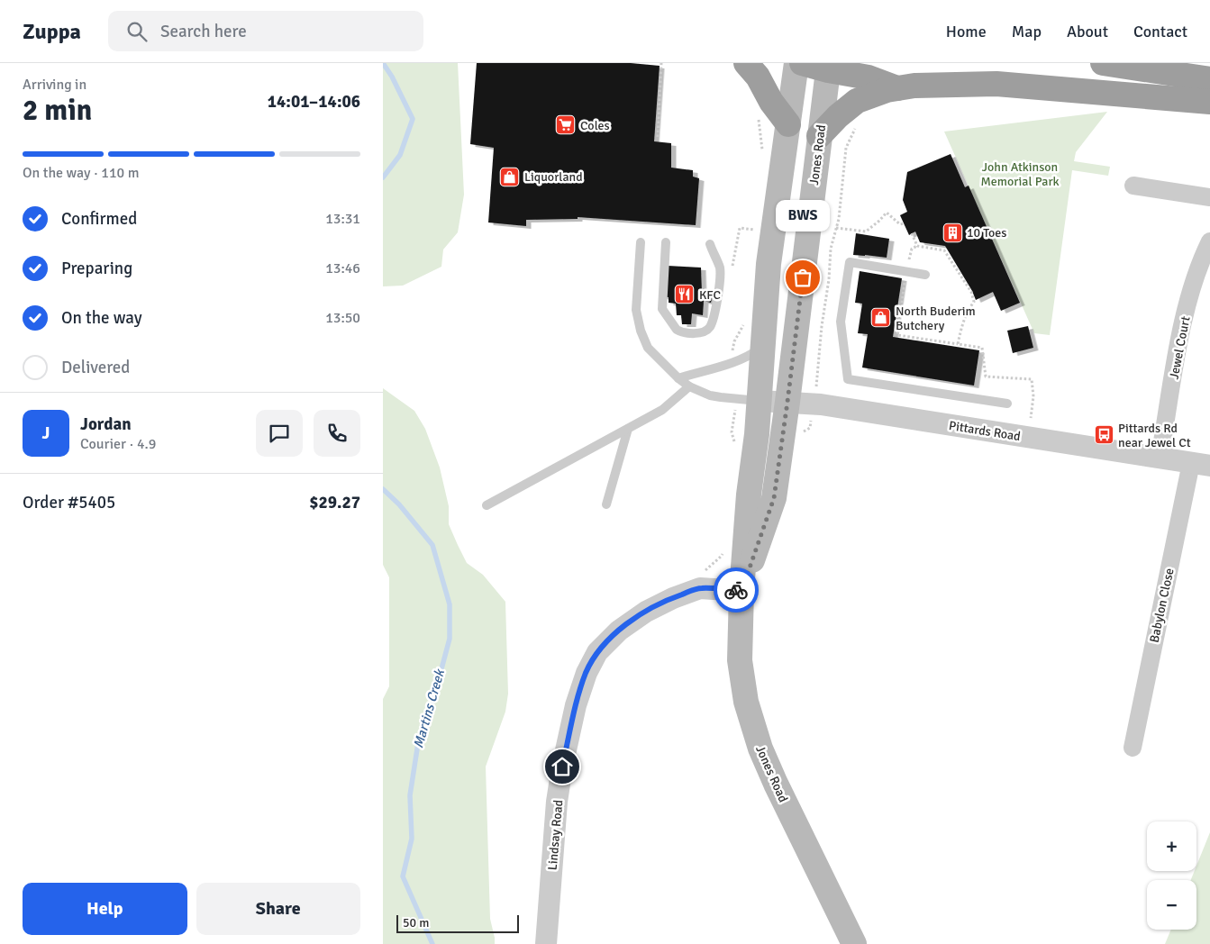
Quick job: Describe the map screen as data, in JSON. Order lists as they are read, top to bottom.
{
  "streets": {
    "main road": ["Jones Road"],
    "street": [
      "Jewel Court",
      "Pittards Road",
      "Babylon Close",
      "Lindsay Road"
    ]
  },
  "crossings": [
    ["Jones Road", "Pittards Road"],
    ["Jones Road", "Lindsay Road"],
    ["Jewel Court", "Pittards Road"],
    ["Pittards Road", "Babylon Close"]
  ],
  "water": ["Martins Creek"],
  "parks": ["John Atkinson Memorial Park"],
  "places": {
    "supermarket": ["Coles"],
    "shop": ["Liquorland", "North Buderim Butchery"],
    "building": ["10 Toes"],
    "other": ["BWS"],
    "restaurant": ["KFC"],
    "bus stop": ["Pittards Rd near Jewel Ct"]
  },
  "scale_bar": "50 m",
  "page": {
    "header": "Zuppa",
    "search": "Search here",
    "nav": [
      "Home",
      "Map",
      "About",
      "Contact"
    ],
    "heading": ["2 min", "Arriving in", "14:01–14:06"],
    "panel": [
      "Jordan",
      "Courier · 4.9",
      "Order #5405",
      "$29.27"
    ],
    "bar": "On the way · 110 m",
    "list": [
      ["Confirmed", "13:31"],
      ["Preparing", "13:46"],
      ["On the way", "13:50"],
      "Delivered"
    ],
    "bubble": "BWS",
    "round": "J",
    "map_buttons": ["+", "−"],
    "buttons": ["Help", "Share"],
    "scale": "50 m"
  }
}
